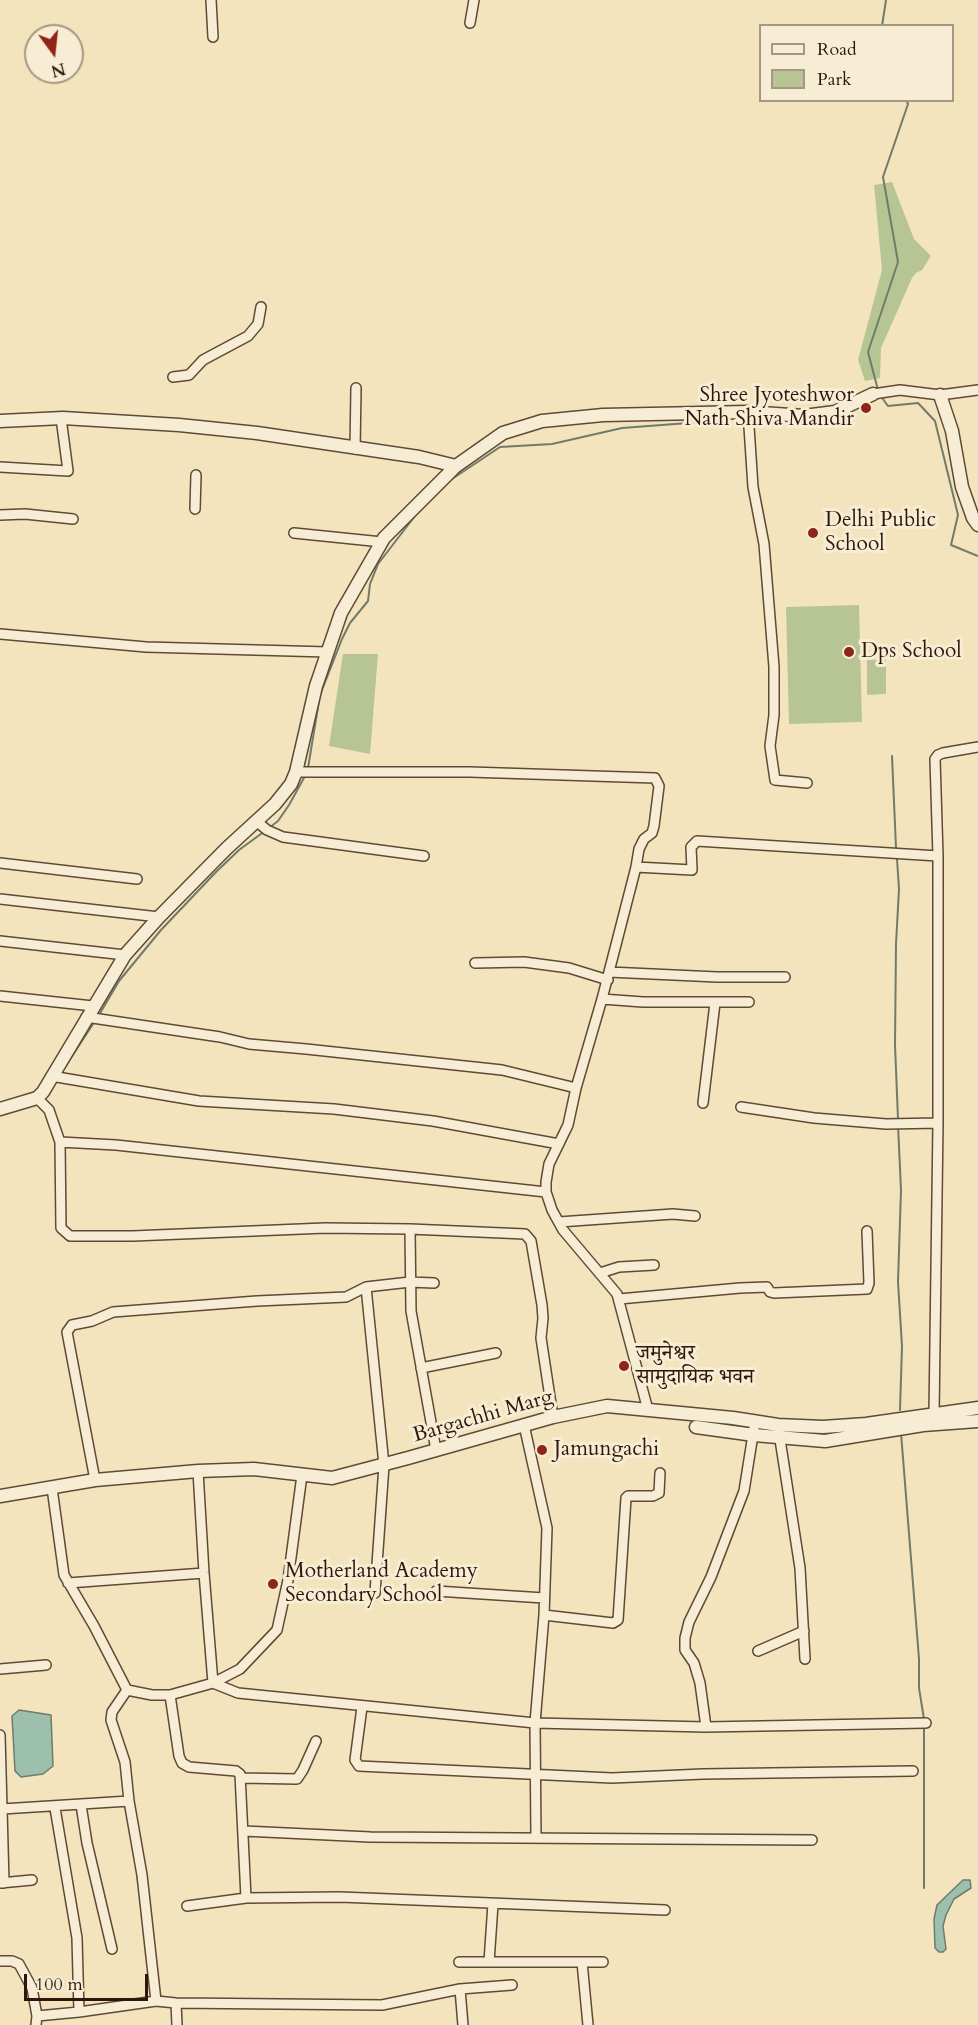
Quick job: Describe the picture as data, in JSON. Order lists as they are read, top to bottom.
{
  "streets": {
    "street": ["Bargachhi Marg"]
  },
  "places": [
    "Shree Jyoteshwor Nath Shiva Mandir",
    "Delhi Public School",
    "Dps School",
    "जमुनेश्वर सामुदायिक भवन",
    "Jamungachi",
    "Motherland Academy Secondary School"
  ],
  "legend": ["Road", "Park"],
  "scale_bar": "100 m",
  "north": "bottom"
}
